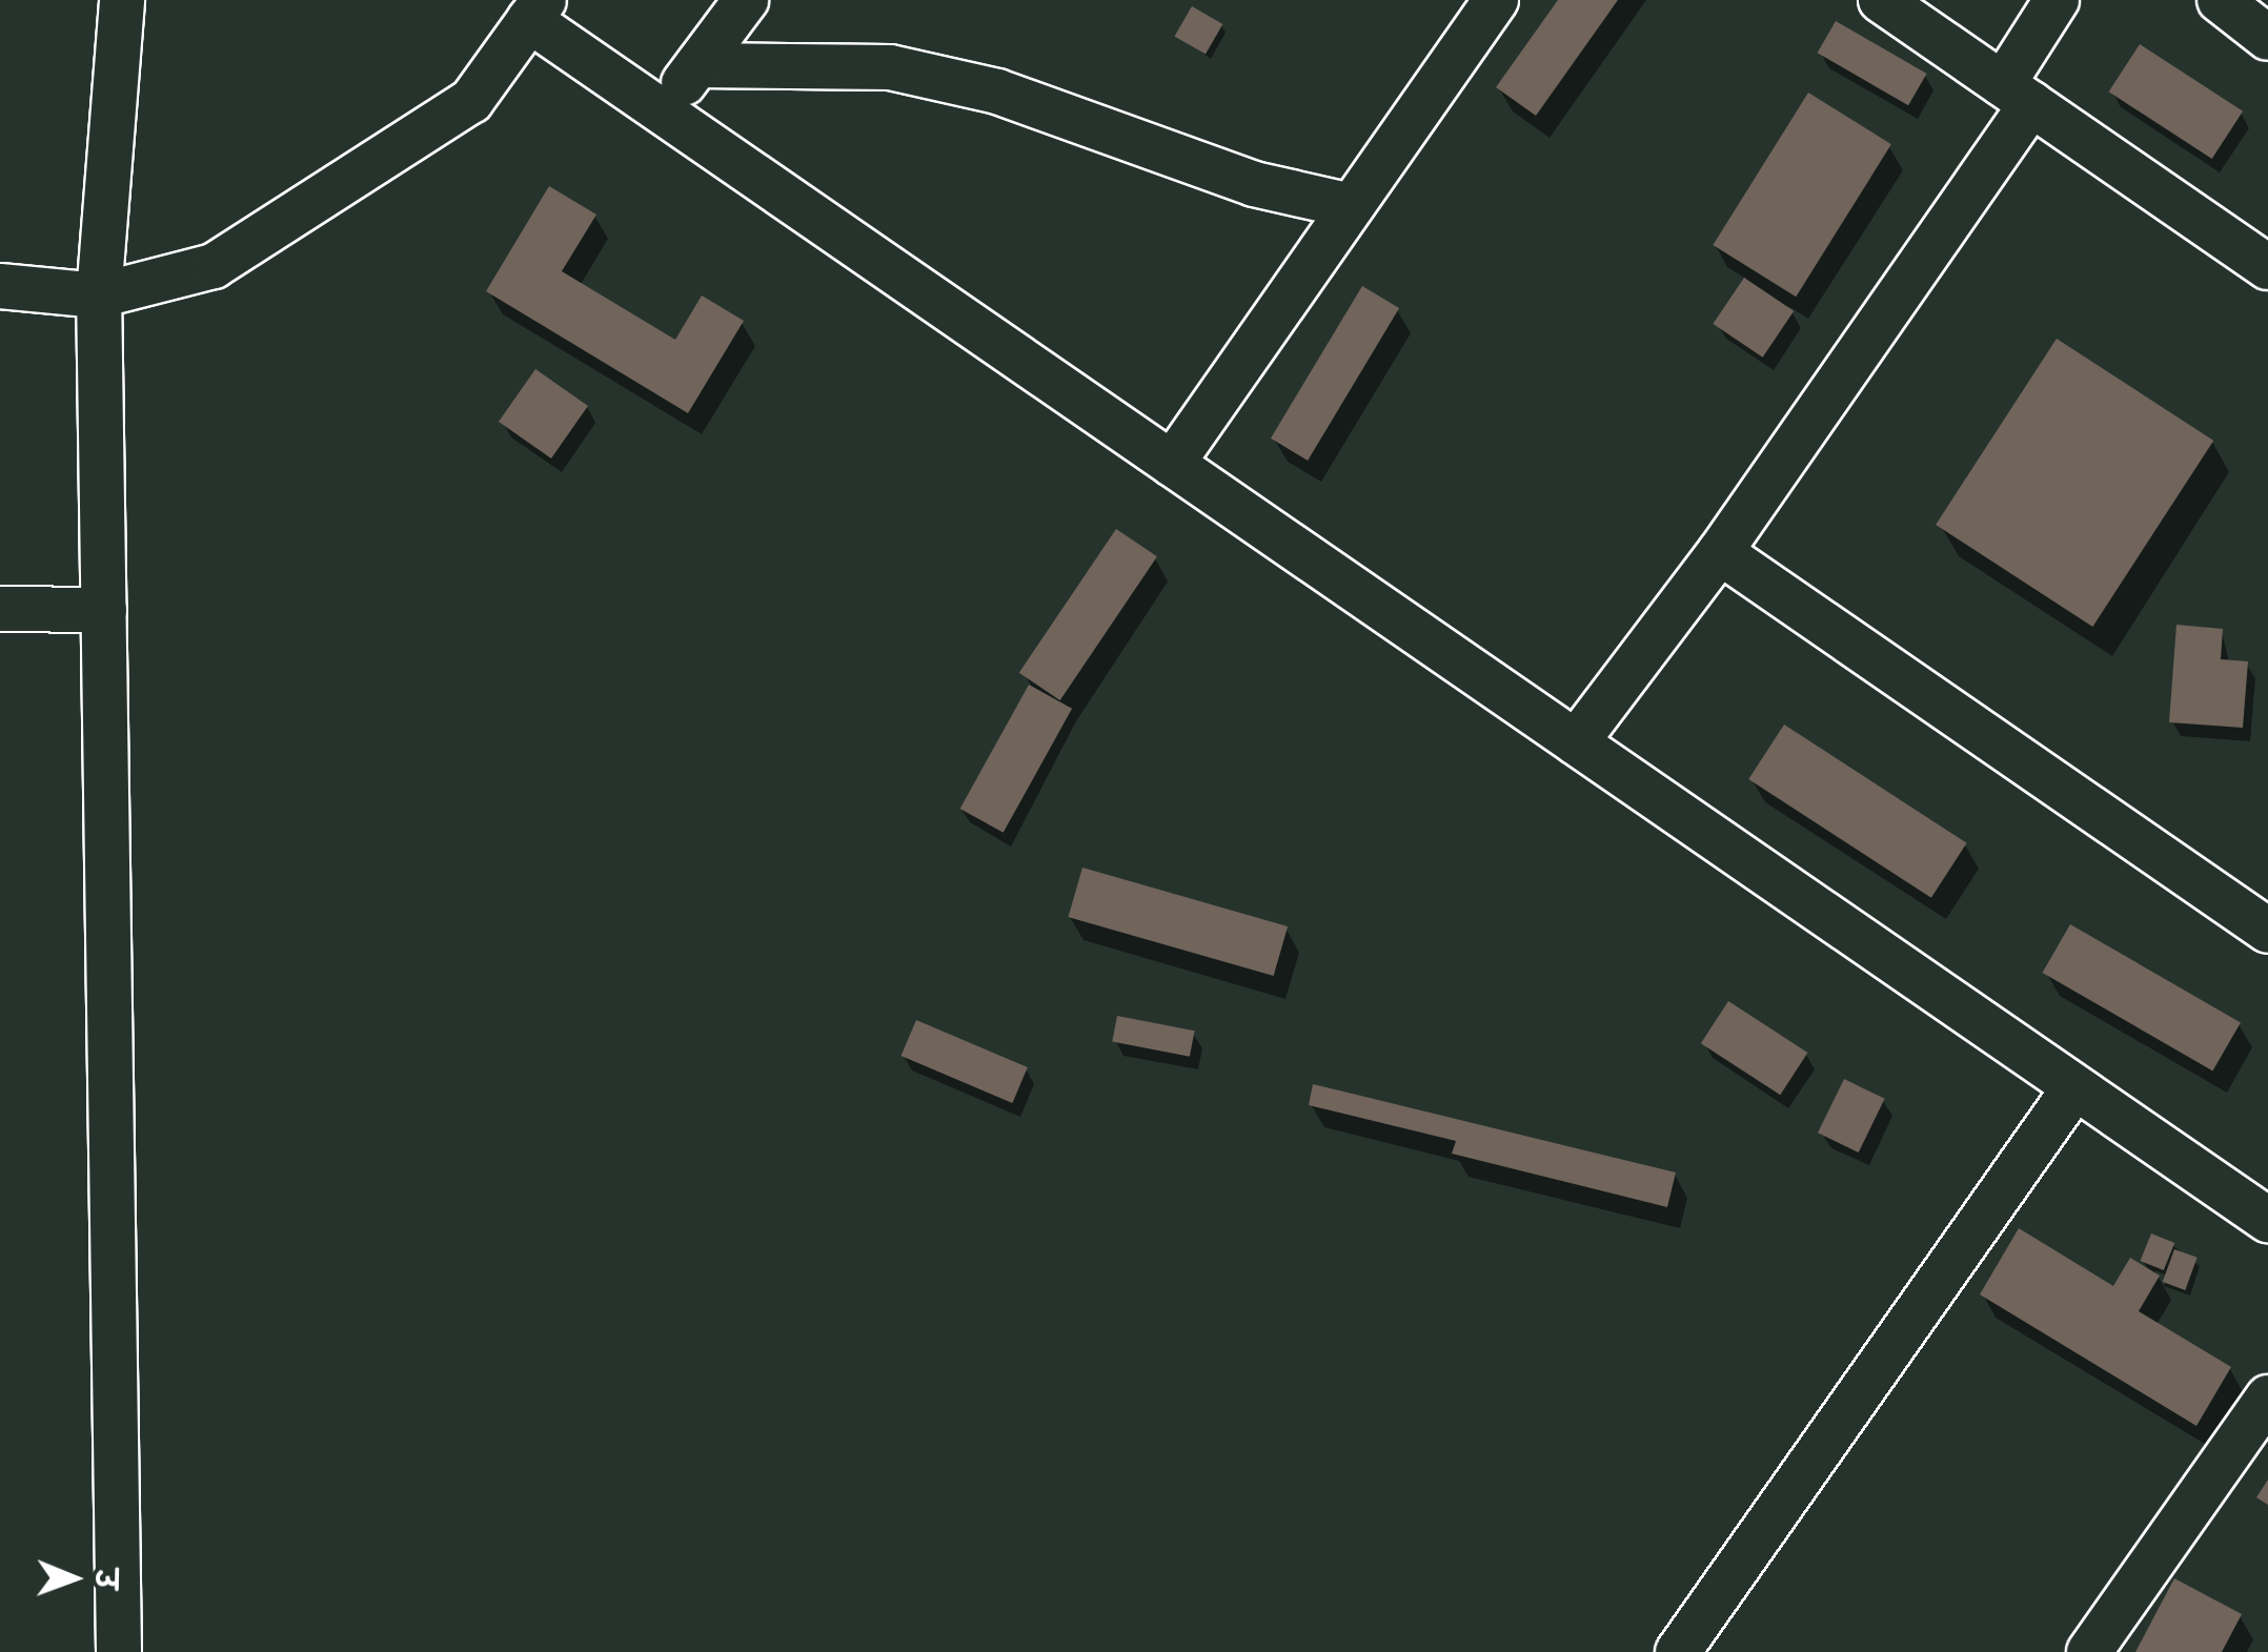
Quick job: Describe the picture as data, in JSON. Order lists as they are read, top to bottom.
{
  "north": "right"
}
